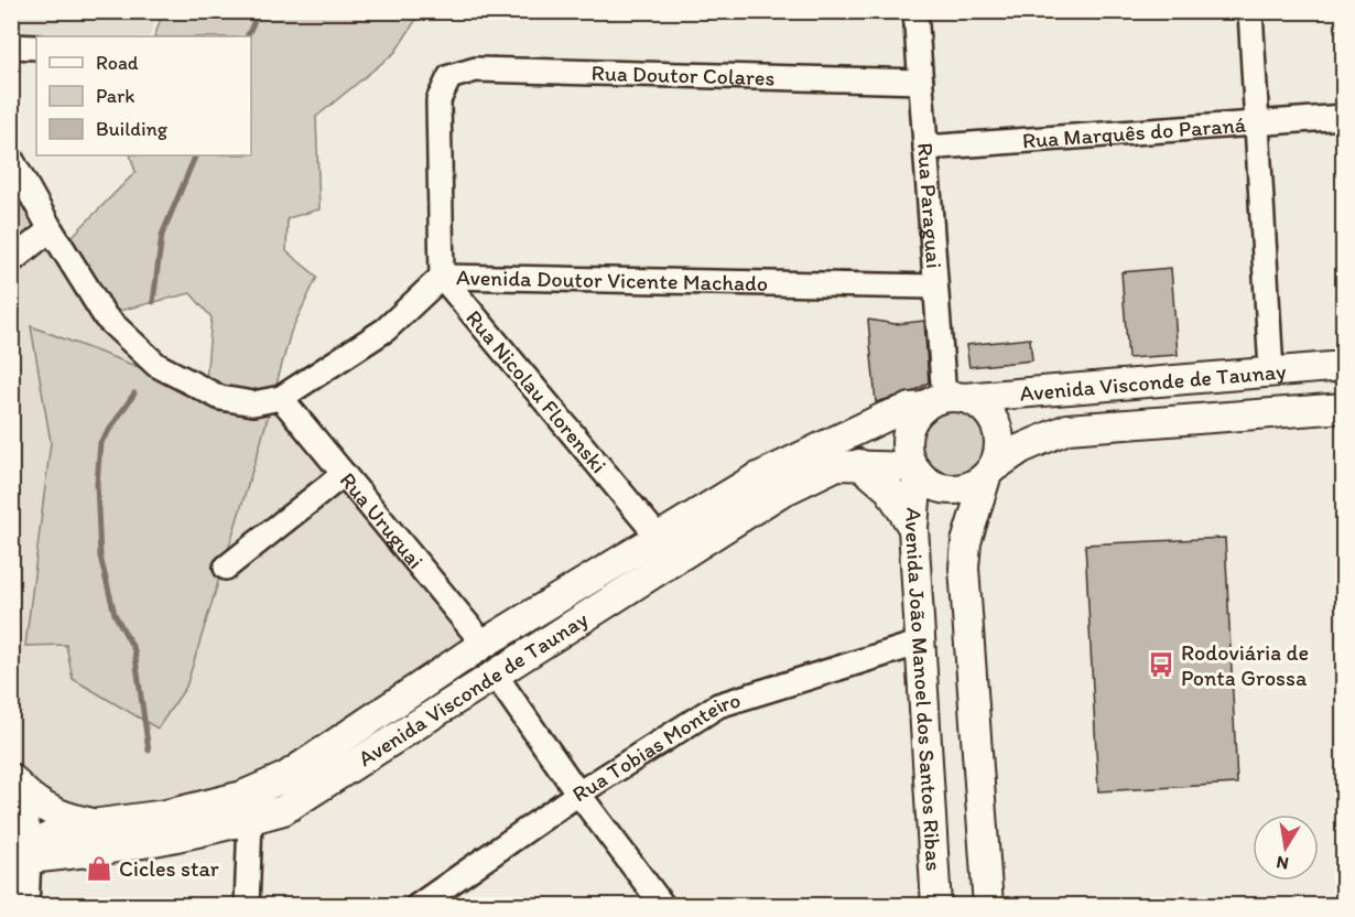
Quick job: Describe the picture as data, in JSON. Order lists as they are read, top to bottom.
{
  "streets": {
    "main road": ["Avenida Visconde de Taunay", "Avenida João Manoel dos Santos Ribas"],
    "street": [
      "Rua Doutor Colares",
      "Rua Marquês do Paraná",
      "Rua Paraguai",
      "Avenida Doutor Vicente Machado",
      "Rua Nicolau Florenski",
      "Rua Uruguai",
      "Rua Tobias Monteiro"
    ]
  },
  "crossings": [
    ["Rua Doutor Colares", "Rua Paraguai"],
    ["Rua Doutor Colares", "Avenida Doutor Vicente Machado"],
    ["Rua Doutor Colares", "Rua Nicolau Florenski"],
    ["Rua Marquês do Paraná", "Rua Paraguai"],
    ["Rua Paraguai", "Avenida Doutor Vicente Machado"],
    ["Rua Paraguai", "Avenida Visconde de Taunay"],
    ["Rua Paraguai", "Avenida João Manoel dos Santos Ribas"],
    ["Avenida Doutor Vicente Machado", "Rua Nicolau Florenski"],
    ["Avenida Doutor Vicente Machado", "Rua Uruguai"],
    ["Avenida Visconde de Taunay", "Rua Nicolau Florenski"],
    ["Avenida Visconde de Taunay", "Rua Uruguai"],
    ["Avenida Visconde de Taunay", "Avenida João Manoel dos Santos Ribas"],
    ["Avenida João Manoel dos Santos Ribas", "Rua Tobias Monteiro"]
  ],
  "places": {
    "bus stop": ["Rodoviária de Ponta Grossa"],
    "shop": ["Cicles star"]
  },
  "legend": ["Road", "Park", "Building"],
  "north": "bottom"
}
